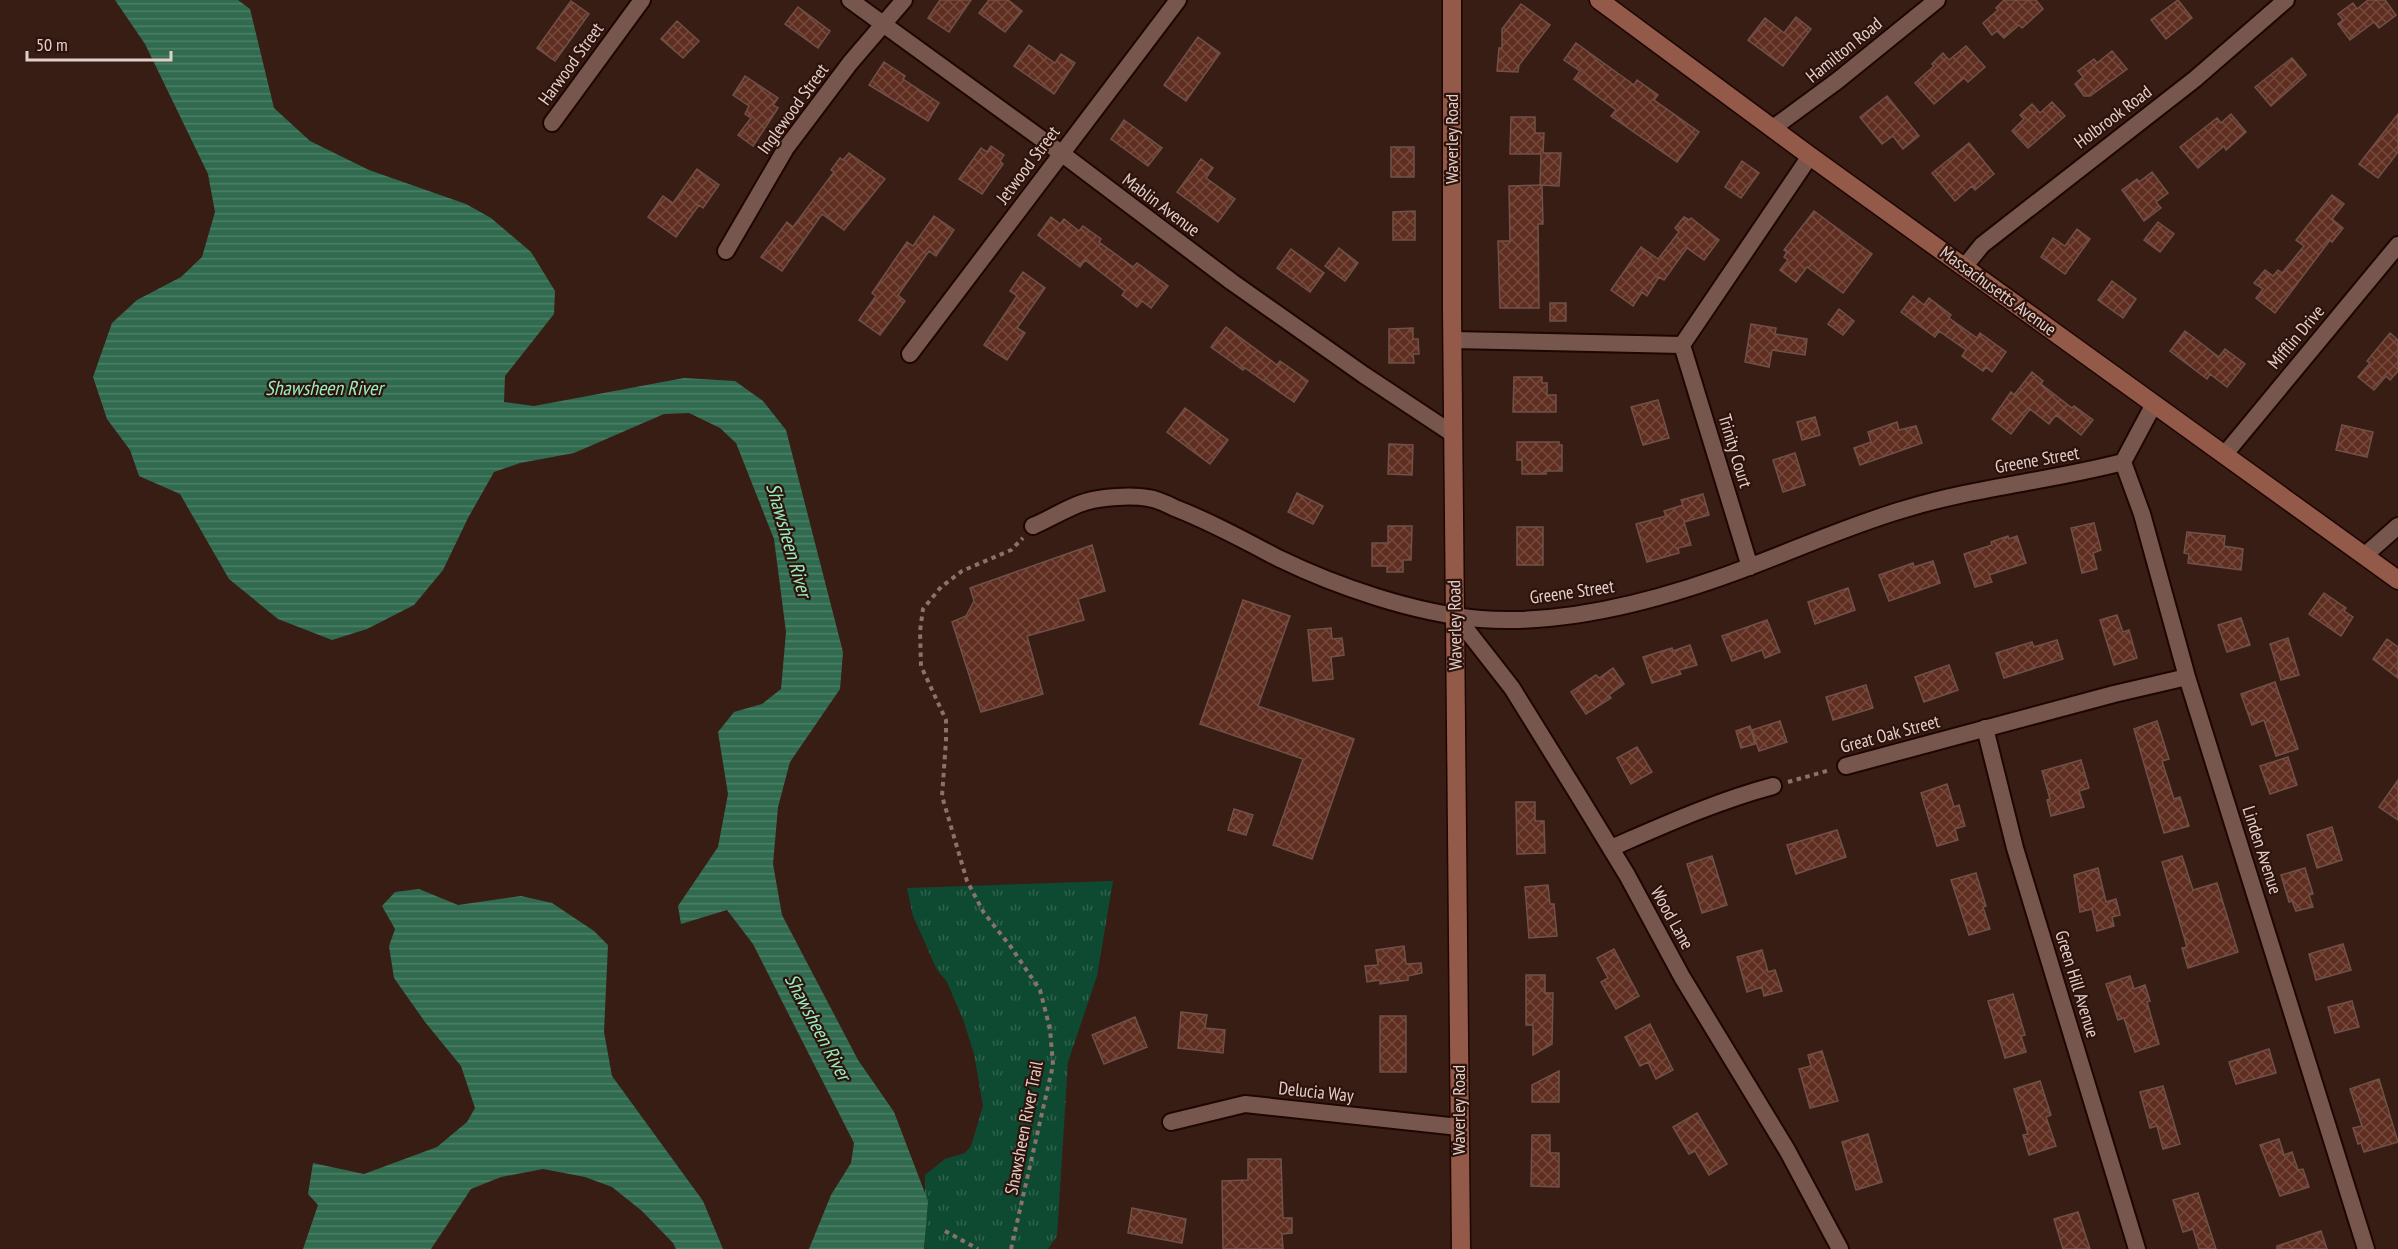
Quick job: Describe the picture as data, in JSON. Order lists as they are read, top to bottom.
{
  "streets": {
    "main road": ["Waverley Road", "Massachusetts Avenue"],
    "street": [
      "Hamilton Road",
      "Harwood Street",
      "Inglewood Street",
      "Holbrook Road",
      "Jetwood Street",
      "Mablin Avenue",
      "Mifflin Drive",
      "Trinity Court",
      "Greene Street",
      "Great Oak Street",
      "Linden Avenue",
      "Wood Lane",
      "Green Hill Avenue",
      "Delucia Way"
    ],
    "path": ["Shawsheen River Trail"]
  },
  "crossings": [
    ["Hamilton Road", "Massachusetts Avenue"],
    ["Inglewood Street", "Mablin Avenue"],
    ["Holbrook Road", "Massachusetts Avenue"],
    ["Waverley Road", "Mablin Avenue"],
    ["Waverley Road", "Greene Street"],
    ["Waverley Road", "Wood Lane"],
    ["Waverley Road", "Delucia Way"],
    ["Jetwood Street", "Mablin Avenue"],
    ["Massachusetts Avenue", "Mifflin Drive"],
    ["Trinity Court", "Greene Street"],
    ["Greene Street", "Linden Avenue"],
    ["Greene Street", "Wood Lane"],
    ["Greene Street", "Shawsheen River Trail"],
    ["Great Oak Street", "Linden Avenue"],
    ["Great Oak Street", "Green Hill Avenue"]
  ],
  "water": ["Shawsheen River"],
  "scale_bar": "50 m"
}
